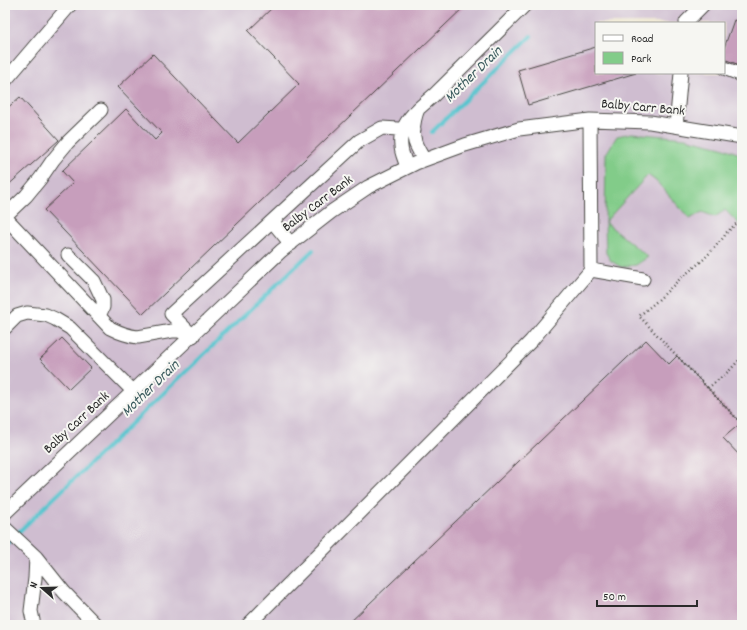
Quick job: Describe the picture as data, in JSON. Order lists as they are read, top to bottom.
{
  "streets": {
    "street": ["Balby Carr Bank"]
  },
  "water": ["Mother Drain"],
  "legend": ["Road", "Park"],
  "scale_bar": "50 m",
  "north": "left"
}
